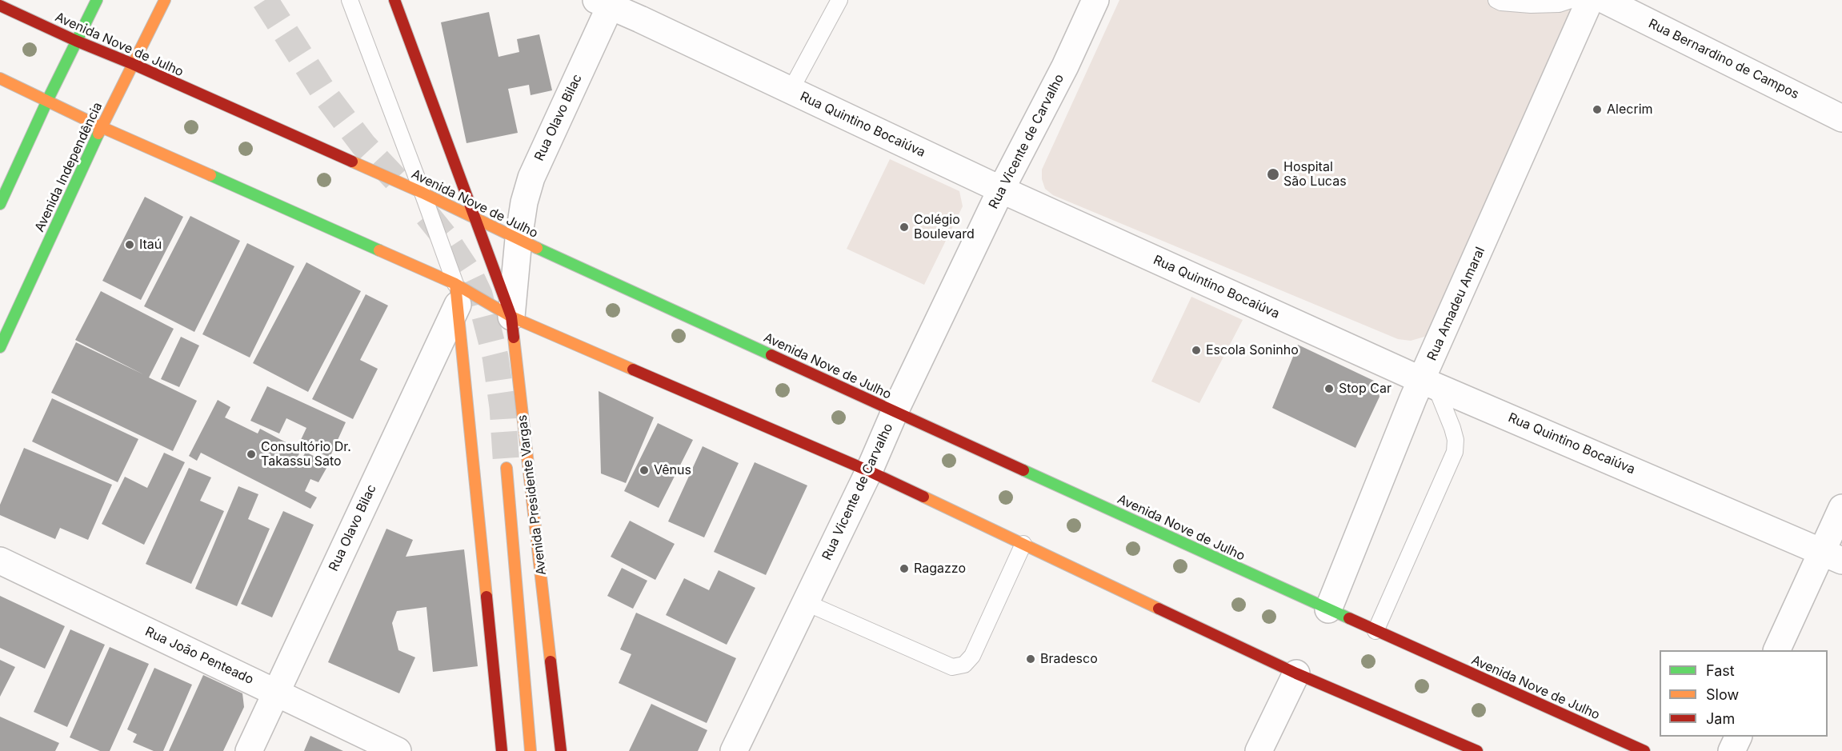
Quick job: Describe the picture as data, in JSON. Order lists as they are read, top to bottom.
{
  "streets": {
    "main road": ["Avenida Nove de Julho", "Avenida Independência", "Avenida Presidente Vargas"],
    "street": [
      "Rua Bernardino de Campos",
      "Rua Olavo Bilac",
      "Rua Quintino Bocaiúva",
      "Rua Vicente de Carvalho",
      "Rua Amadeu Amaral",
      "Rua João Penteado"
    ]
  },
  "crossings": [
    ["Avenida Nove de Julho", "Rua Olavo Bilac"],
    ["Avenida Nove de Julho", "Rua Vicente de Carvalho"],
    ["Avenida Nove de Julho", "Avenida Independência"],
    ["Avenida Nove de Julho", "Rua Amadeu Amaral"],
    ["Avenida Nove de Julho", "Avenida Presidente Vargas"],
    ["Rua Olavo Bilac", "Rua Quintino Bocaiúva"],
    ["Rua Olavo Bilac", "Avenida Presidente Vargas"],
    ["Rua Olavo Bilac", "Rua João Penteado"],
    ["Rua Quintino Bocaiúva", "Rua Vicente de Carvalho"],
    ["Rua Quintino Bocaiúva", "Rua Amadeu Amaral"]
  ],
  "places": [
    "Alecrim",
    "Hospital São Lucas",
    "Colégio Boulevard",
    "Itaú",
    "Escola Soninho",
    "Stop Car",
    "Consultório Dr. Takassu Sato",
    "Vênus",
    "Ragazzo",
    "Bradesco"
  ],
  "legend": ["Fast", "Slow", "Jam"]
}
